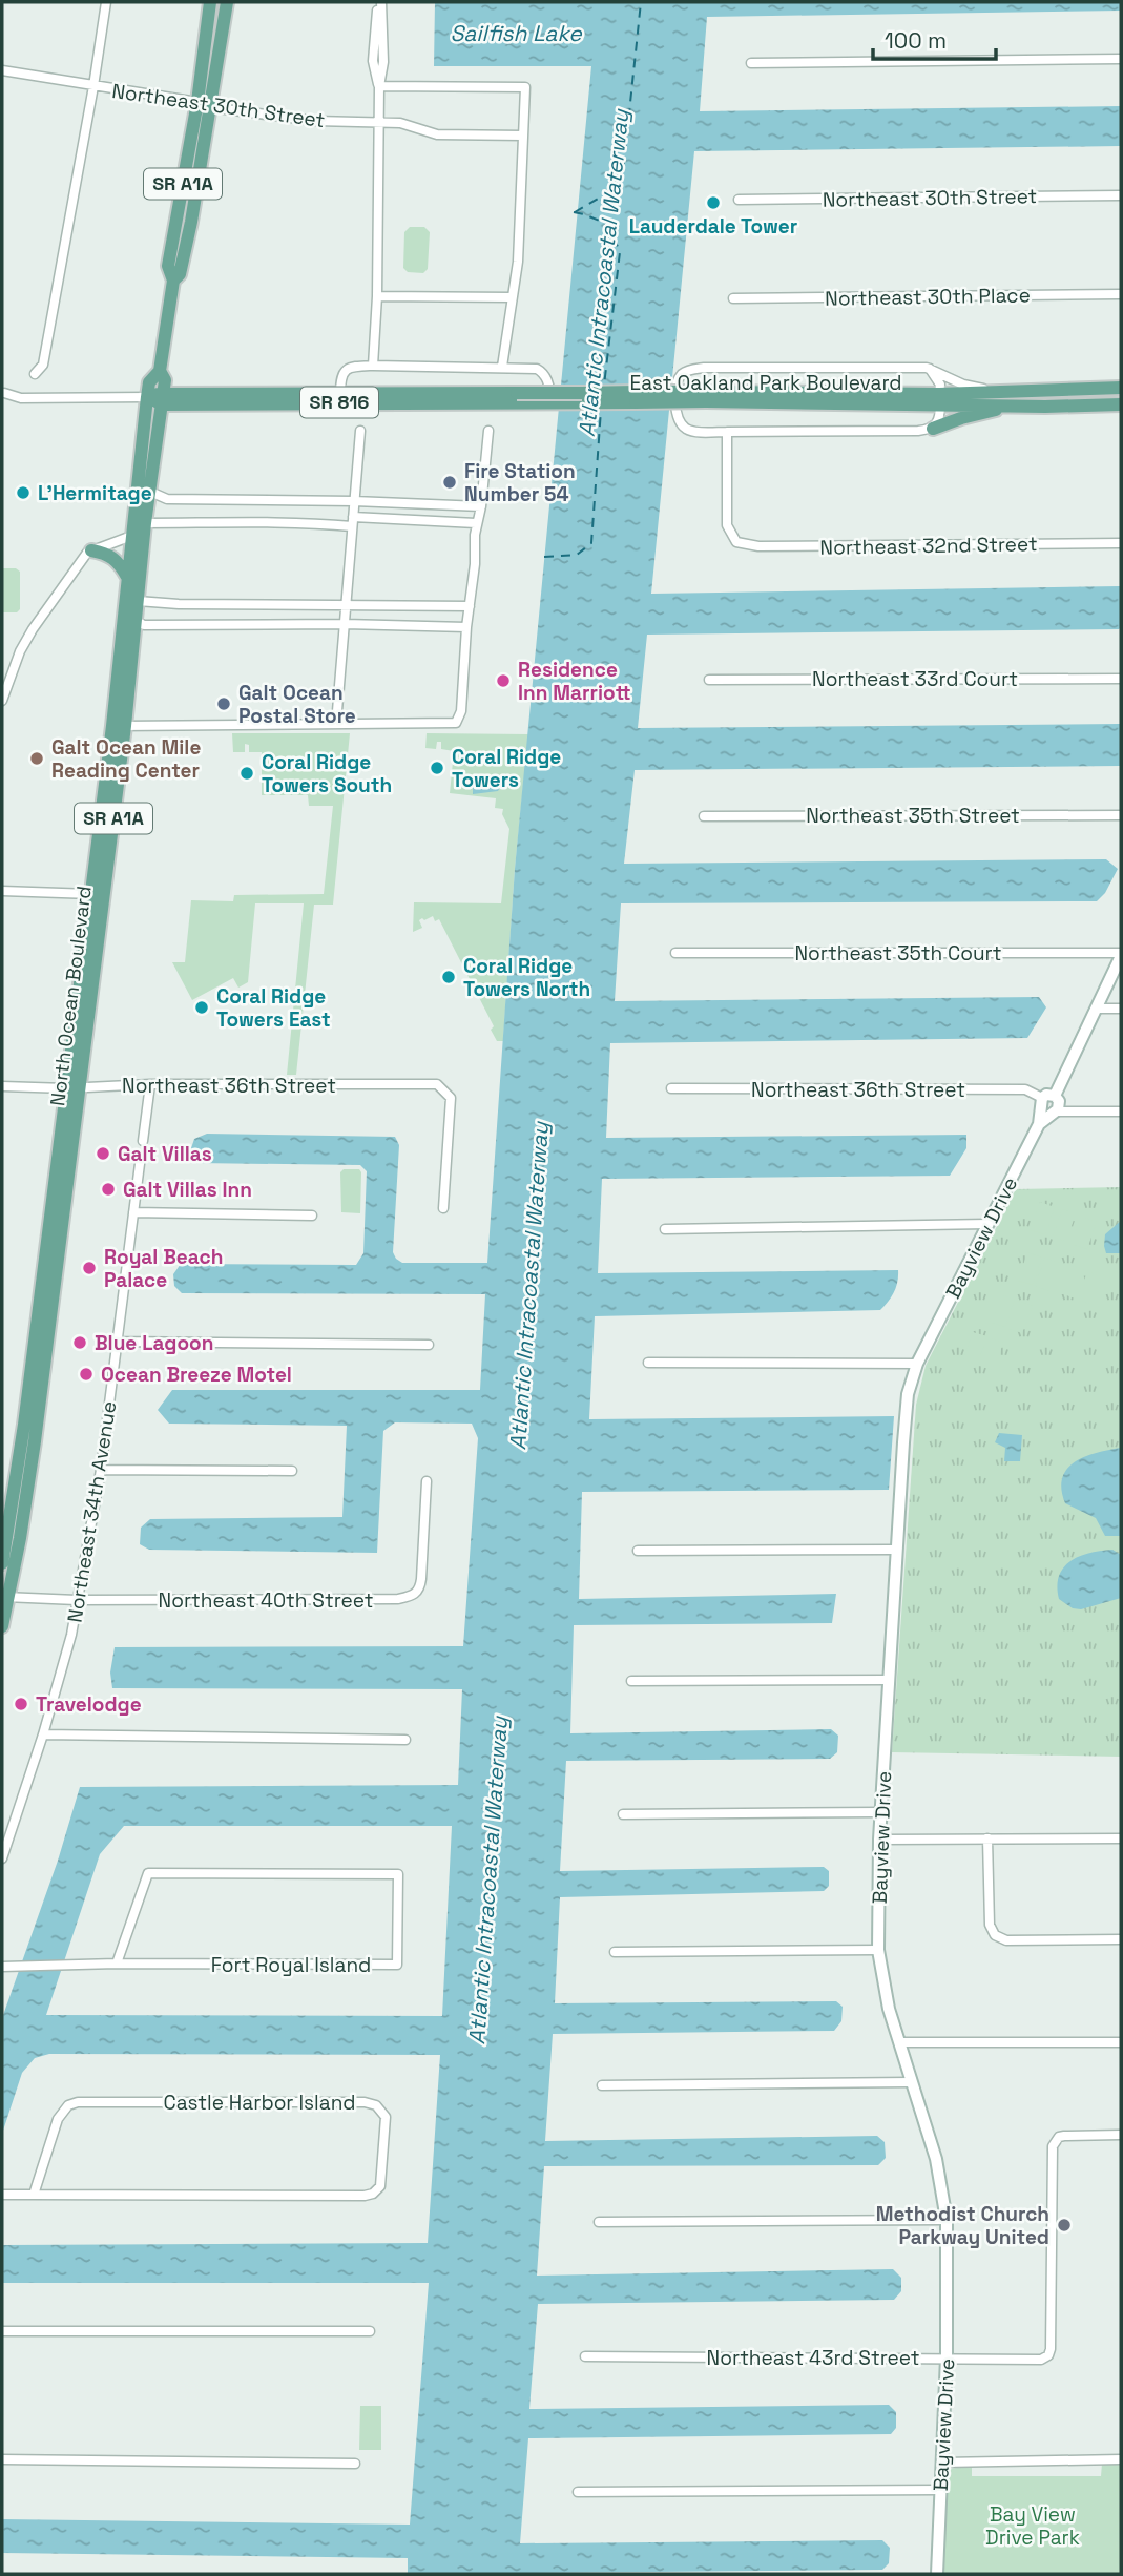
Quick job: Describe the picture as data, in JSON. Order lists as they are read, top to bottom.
{
  "streets": {
    "main road": [
      "SR A1A",
      "East Oakland Park Boulevard",
      "SR 816",
      "North Ocean Boulevard"
    ],
    "street": [
      "Northeast 30th Street",
      "Northeast 30th Place",
      "Northeast 32nd Street",
      "Northeast 33rd Court",
      "Northeast 35th Street",
      "Northeast 35th Court",
      "Northeast 36th Street",
      "Bayview Drive",
      "Northeast 34th Avenue",
      "Northeast 40th Street",
      "Fort Royal Island",
      "Castle Harbor Island",
      "Northeast 43rd Street"
    ]
  },
  "crossings": [
    ["Northeast 30th Street", "North Ocean Boulevard"],
    ["East Oakland Park Boulevard", "North Ocean Boulevard"],
    ["Northeast 35th Court", "Bayview Drive"],
    ["North Ocean Boulevard", "Northeast 36th Street"],
    ["North Ocean Boulevard", "Northeast 40th Street"],
    ["Northeast 36th Street", "Bayview Drive"],
    ["Bayview Drive", "Northeast 43rd Street"],
    ["Northeast 34th Avenue", "Northeast 40th Street"]
  ],
  "water": ["Sailfish Lake", "Atlantic Intracoastal Waterway"],
  "parks": ["Bay View Drive Park"],
  "places": [
    "Lauderdale Tower",
    "Fire Station Number 54",
    "L'Hermitage",
    "Residence Inn Marriott",
    "Galt Ocean Postal Store",
    "Galt Ocean Mile Reading Center",
    "Coral Ridge Towers",
    "Coral Ridge Towers South",
    "Coral Ridge Towers North",
    "Coral Ridge Towers East",
    "Galt Villas",
    "Galt Villas Inn",
    "Royal Beach Palace",
    "Blue Lagoon",
    "Ocean Breeze Motel",
    "Travelodge",
    "Methodist Church Parkway United"
  ],
  "scale_bar": "100 m"
}
